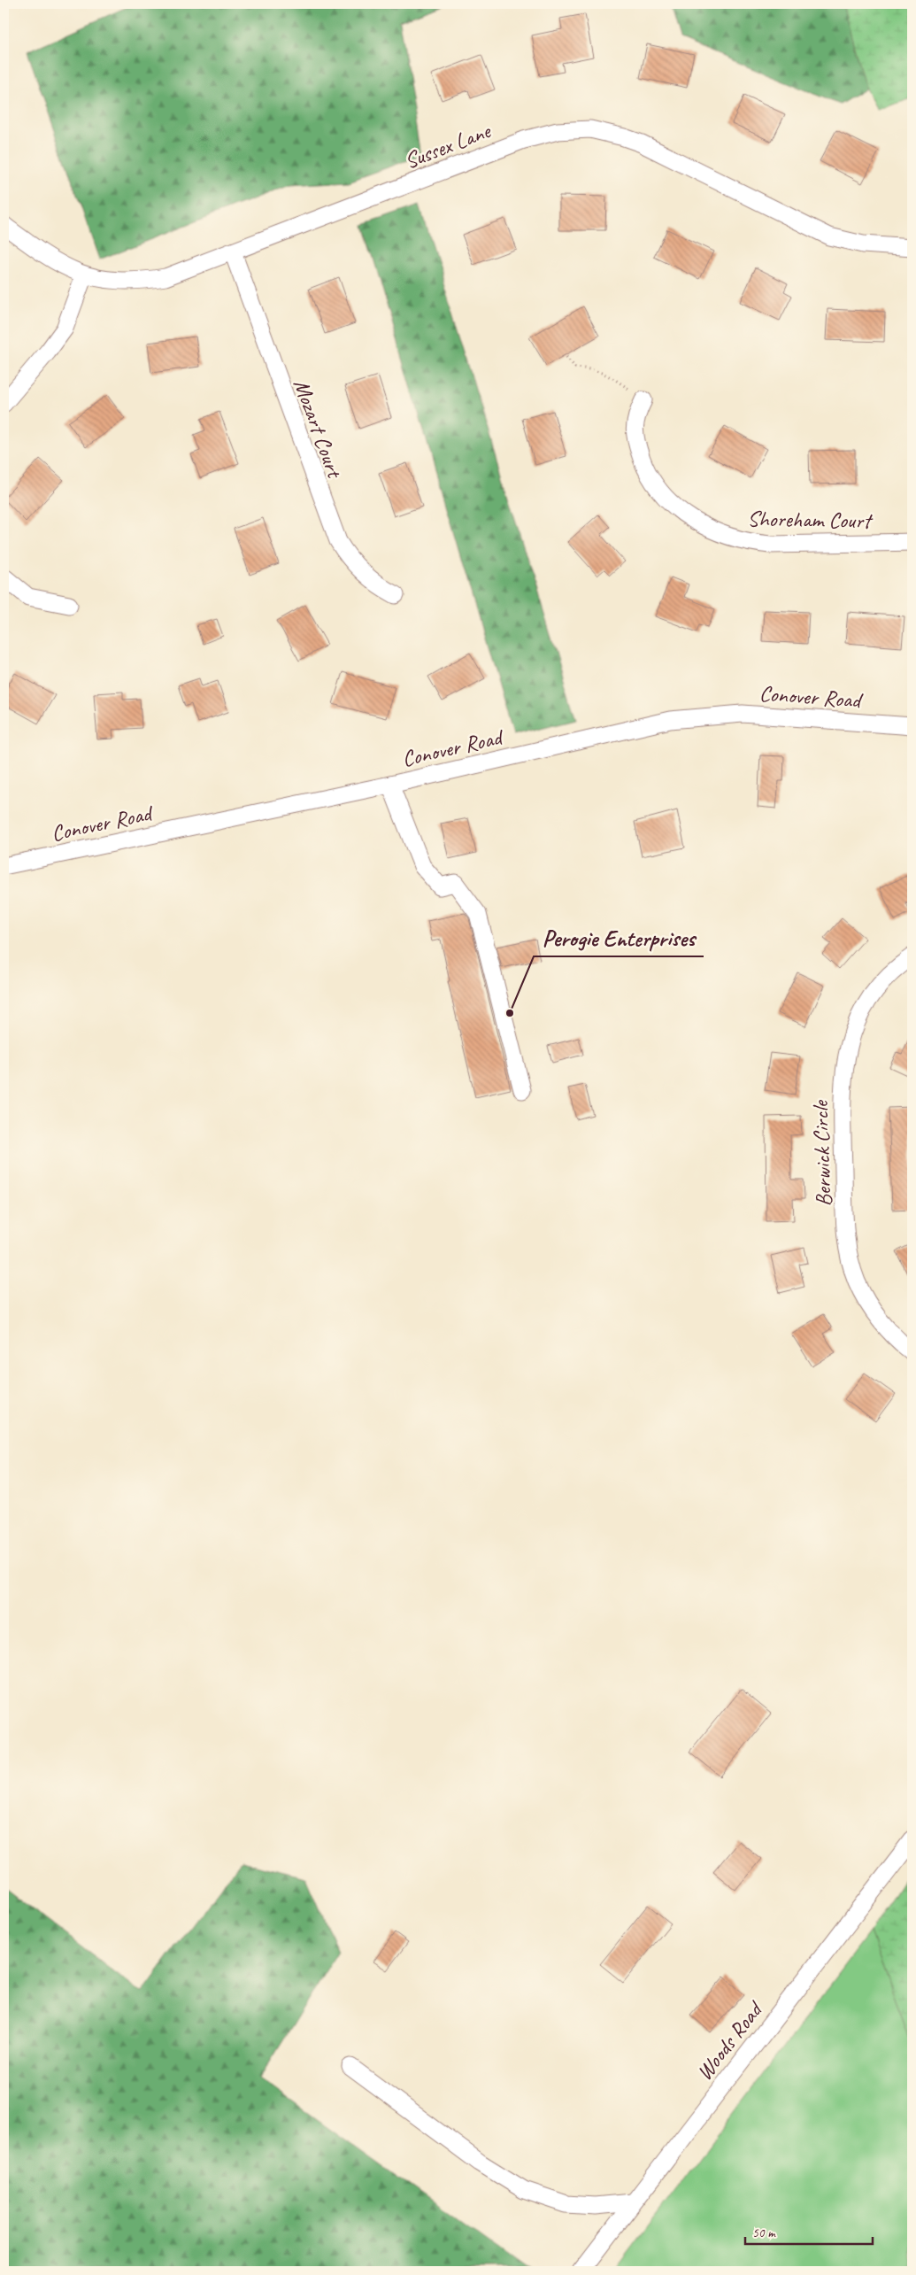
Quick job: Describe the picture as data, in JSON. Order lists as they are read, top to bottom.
{
  "streets": {
    "street": [
      "Sussex Lane",
      "Mozart Court",
      "Shoreham Court",
      "Conover Road",
      "Berwick Circle",
      "Woods Road"
    ]
  },
  "crossings": [
    ["Sussex Lane", "Mozart Court"]
  ],
  "places": ["Perogie Enterprises"],
  "scale_bar": "50 m"
}
